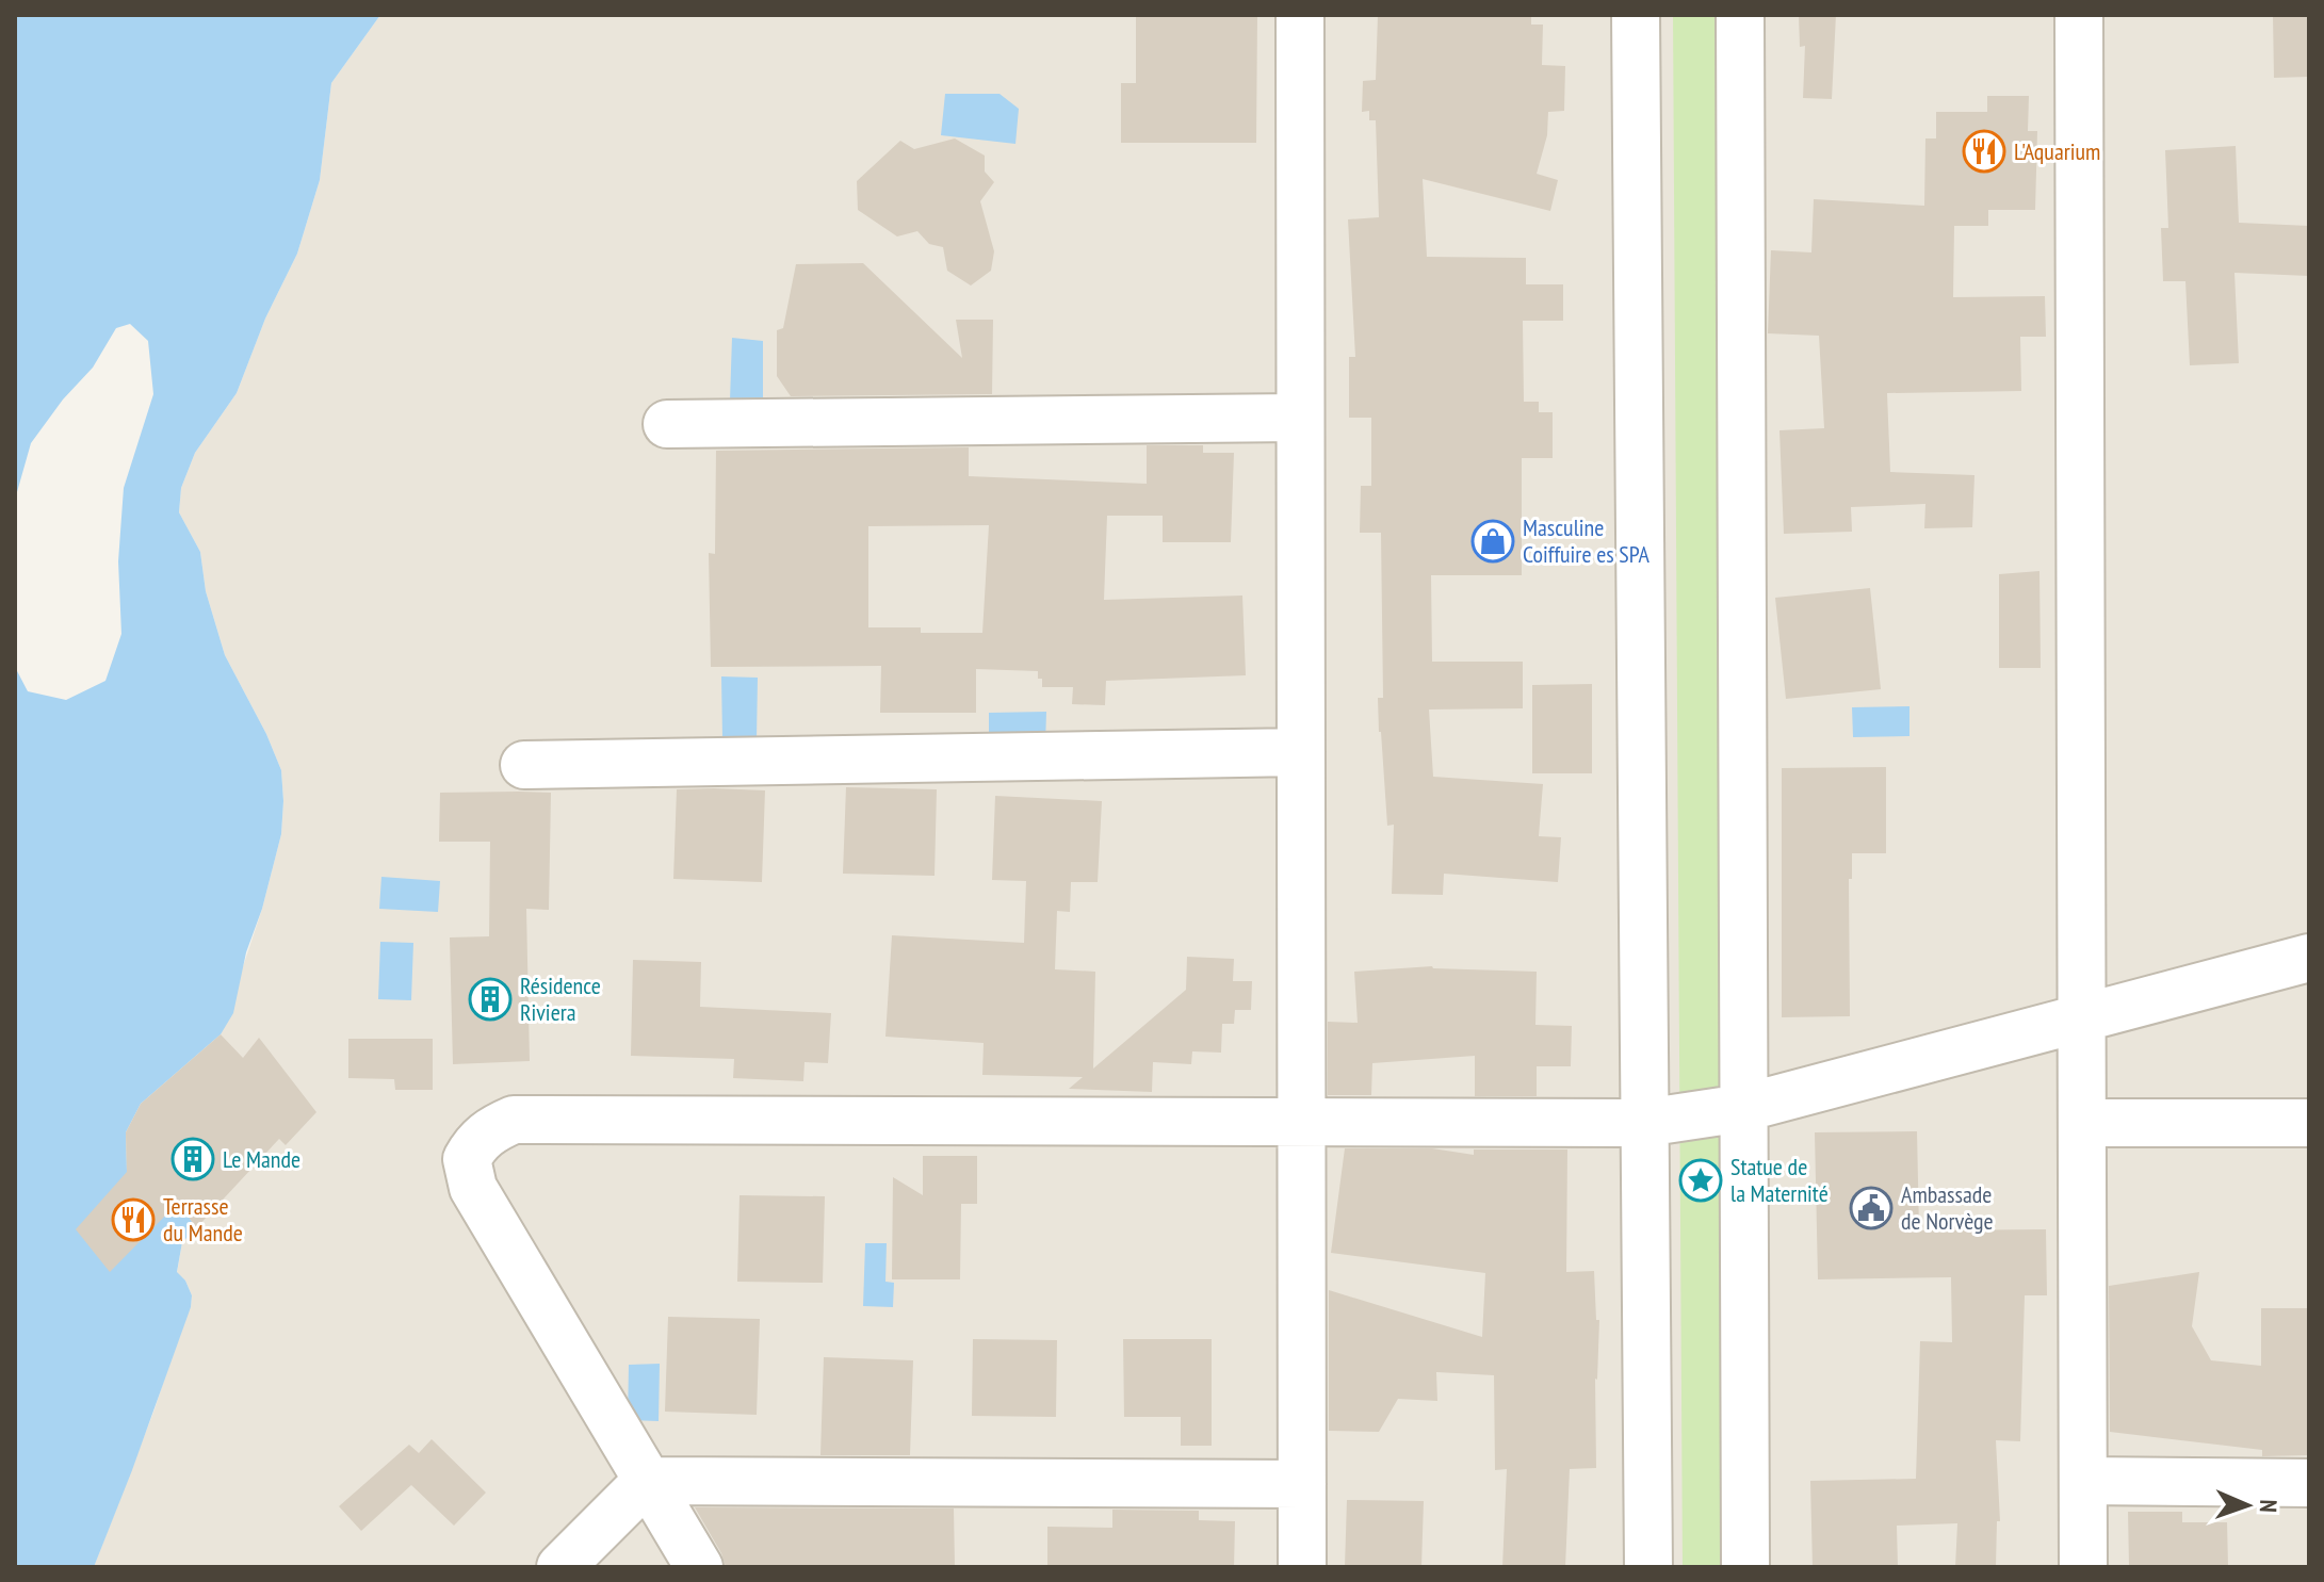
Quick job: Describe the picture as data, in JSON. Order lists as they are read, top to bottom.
{
  "places": {
    "restaurant": ["L'Aquarium", "Terrasse du Mande"],
    "shop": ["Masculine Coiffuire es SPA"],
    "building": ["Résidence Riviera", "Le Mande"],
    "place": ["Statue de la Maternité"],
    "public building": ["Ambassade de Norvège"]
  },
  "north": "right"
}
